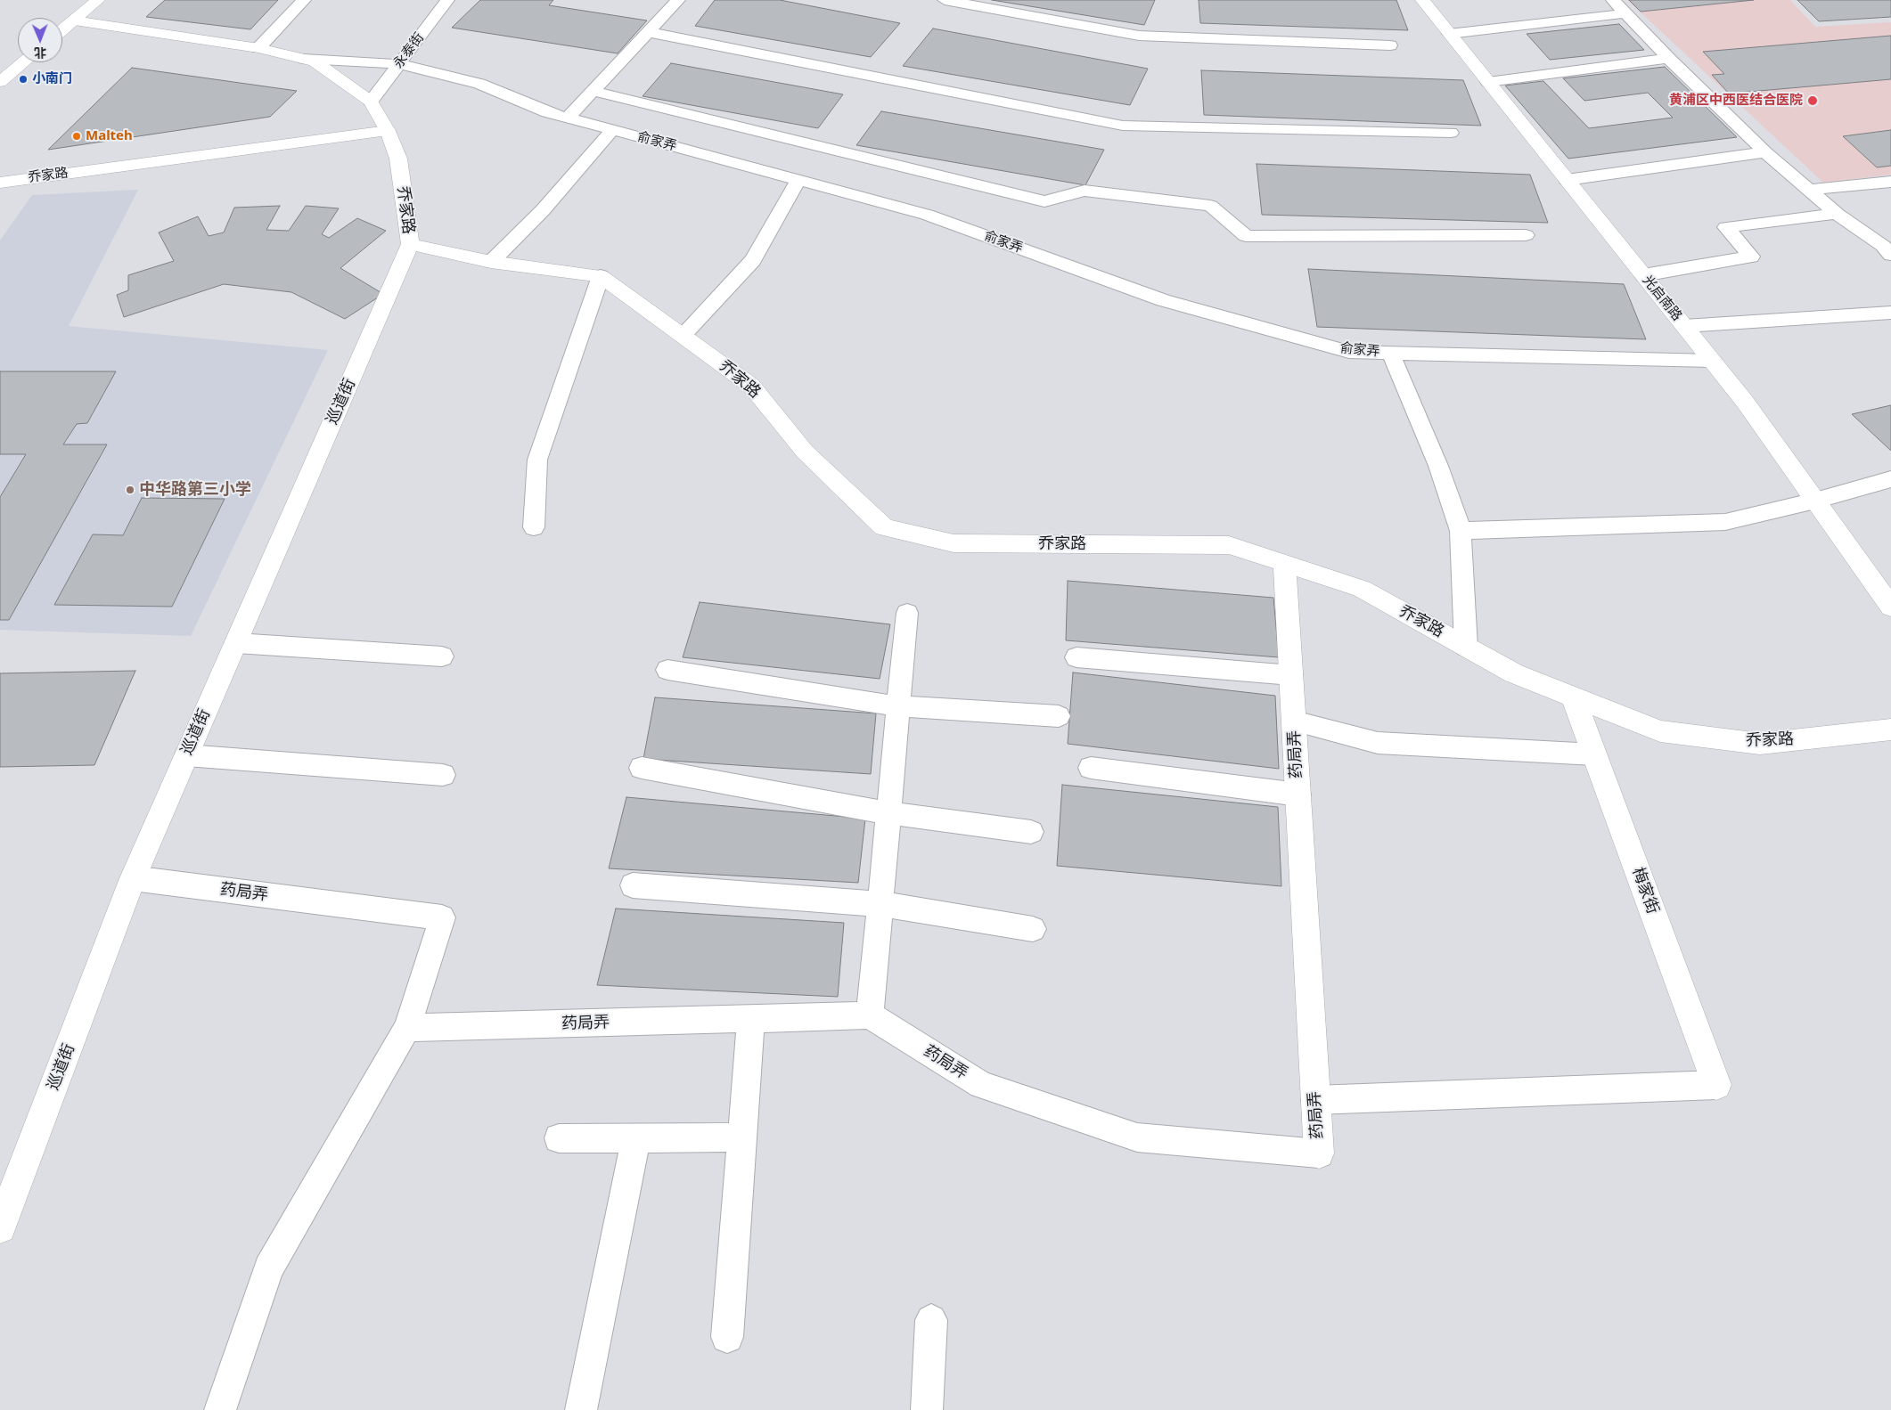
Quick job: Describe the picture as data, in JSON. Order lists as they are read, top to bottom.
{
  "streets": {
    "street": [
      "乔家路",
      "光启南路",
      "巡道街",
      "药局弄",
      "梅家街"
    ],
    "lane": ["永泰街", "俞家弄"]
  },
  "crossings": [
    ["永泰街", "俞家弄"],
    ["永泰街", "乔家路"],
    ["俞家弄", "乔家路"],
    ["俞家弄", "光启南路"],
    ["乔家路", "巡道街"],
    ["乔家路", "药局弄"],
    ["乔家路", "梅家街"],
    ["巡道街", "药局弄"]
  ],
  "places": [
    "小南门",
    "黄浦区中西医结合医院",
    "Malteh",
    "中华路第三小学"
  ],
  "north": "bottom"
}
